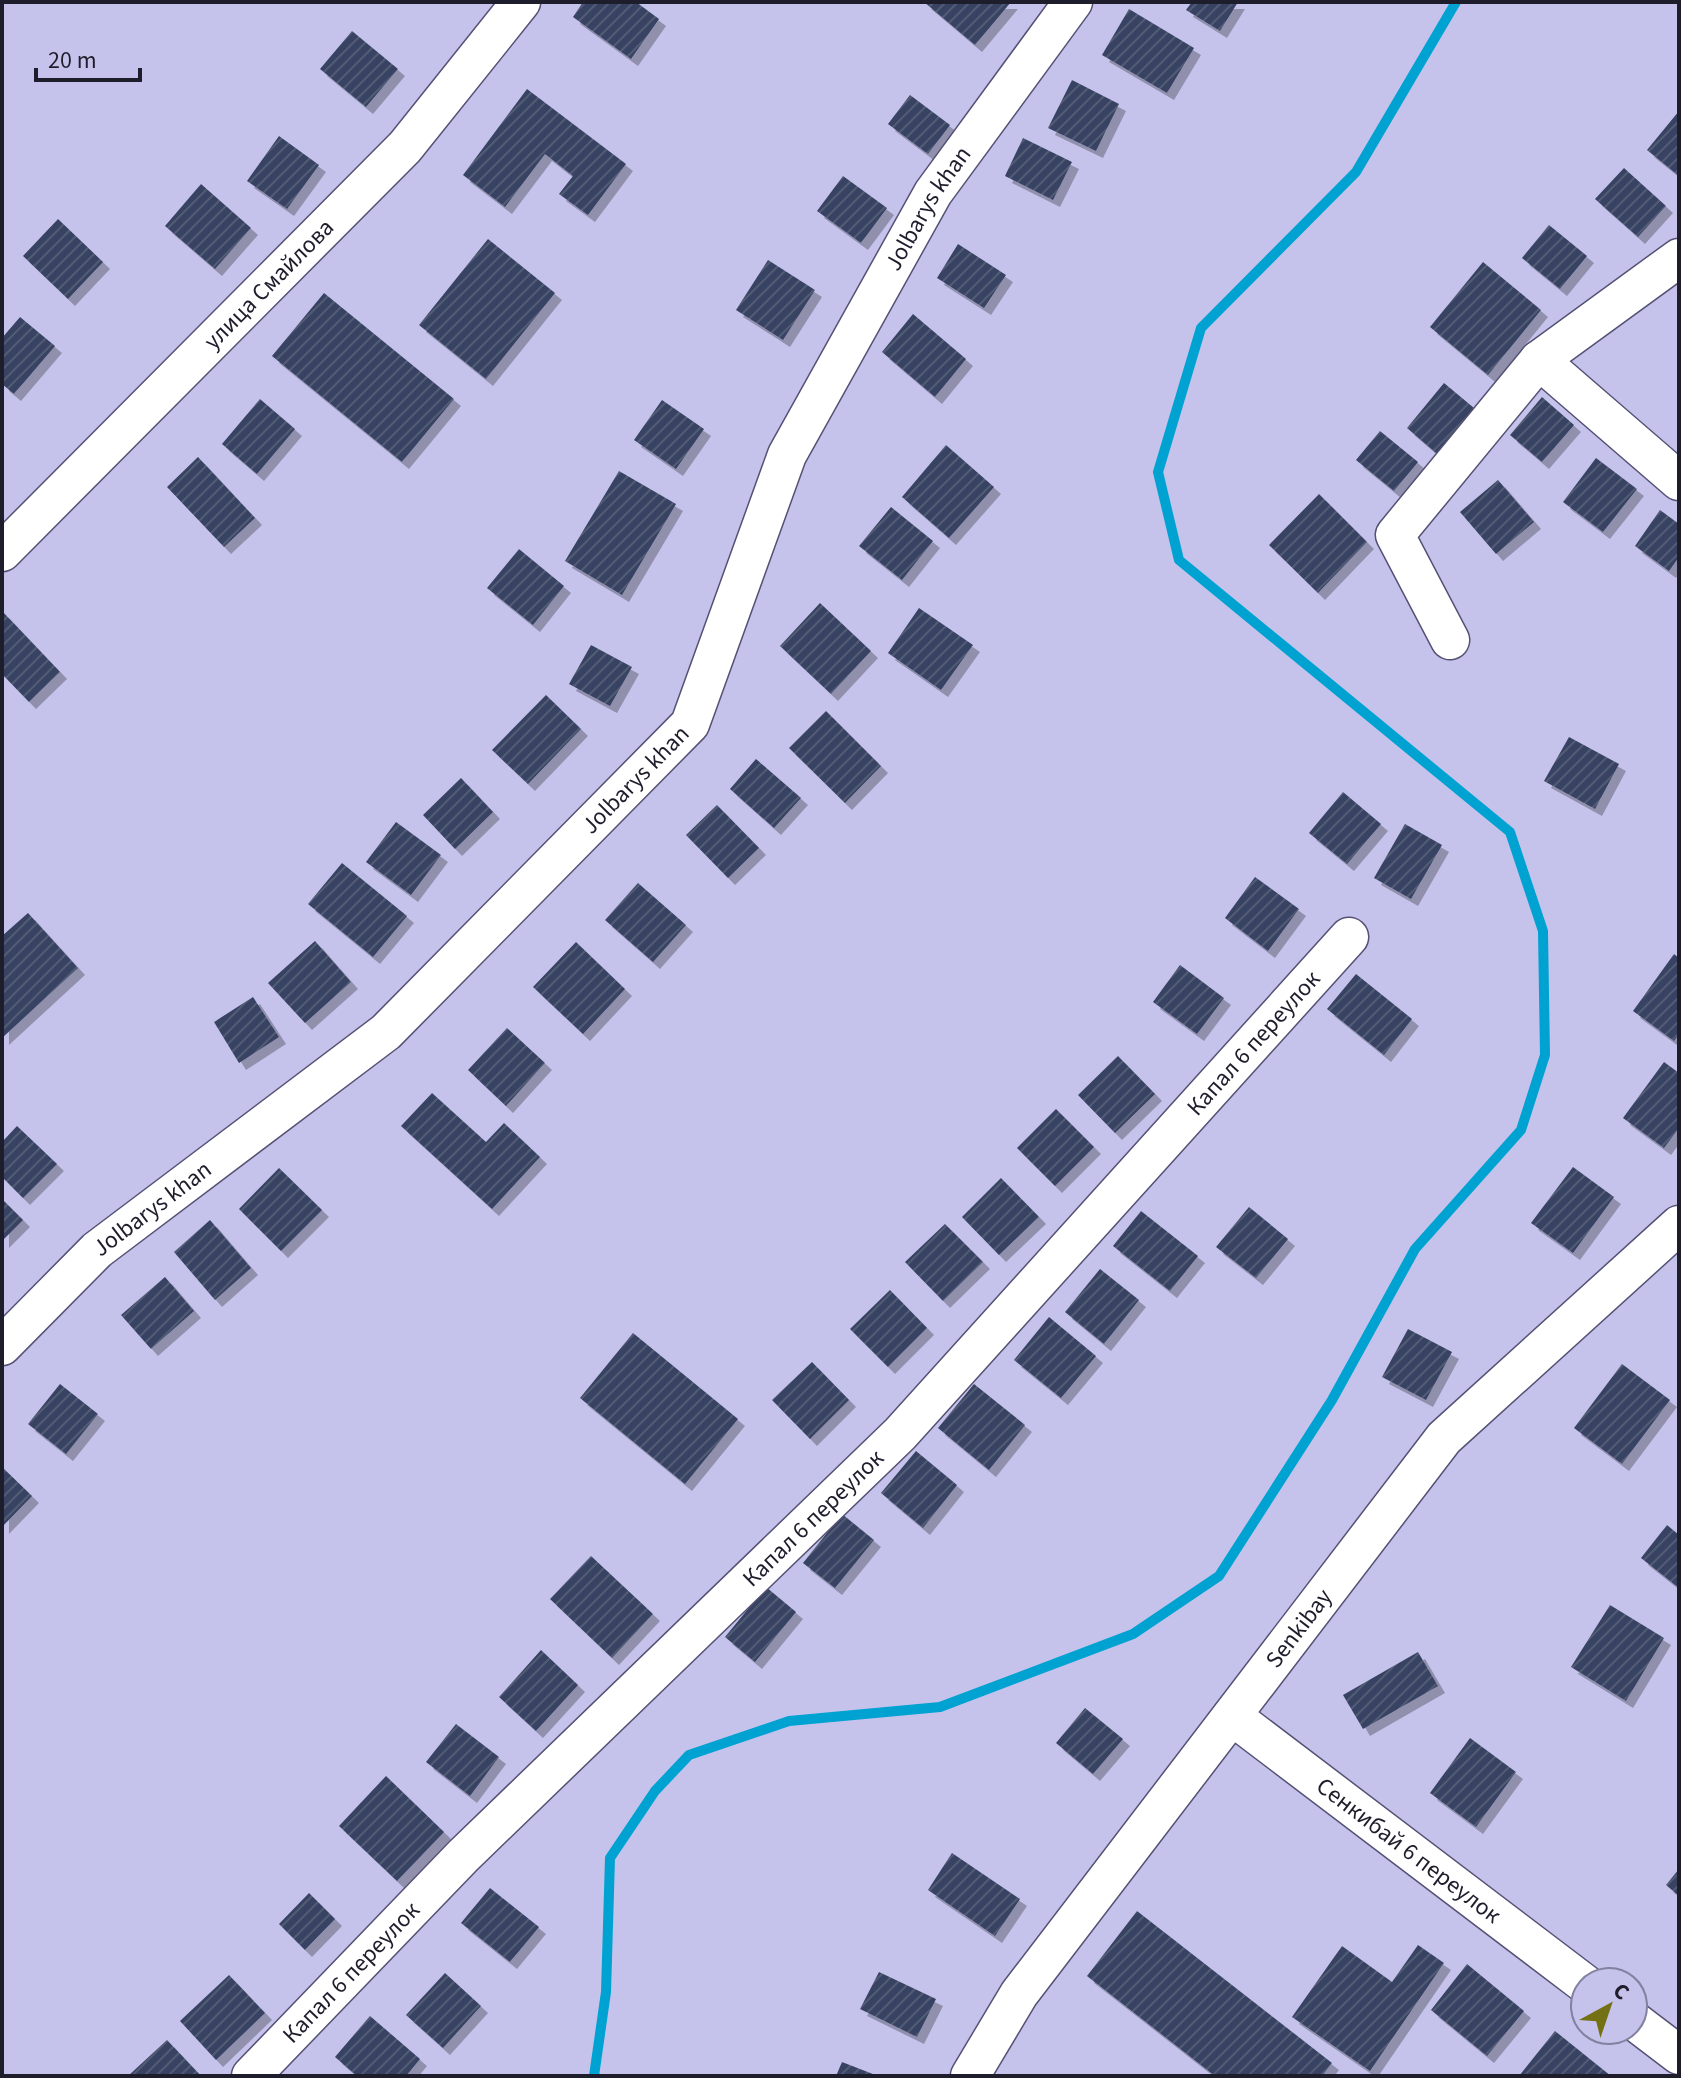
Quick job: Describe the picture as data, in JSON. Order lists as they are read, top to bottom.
{
  "streets": {
    "street": [
      "Jolbarys khan",
      "улица Смайлова",
      "Капал 6 переулок",
      "Senkibay",
      "Сенкибай 6 переулок"
    ]
  },
  "crossings": [
    ["Senkibay", "Сенкибай 6 переулок"]
  ],
  "scale_bar": "20 m",
  "north": "top right"
}
